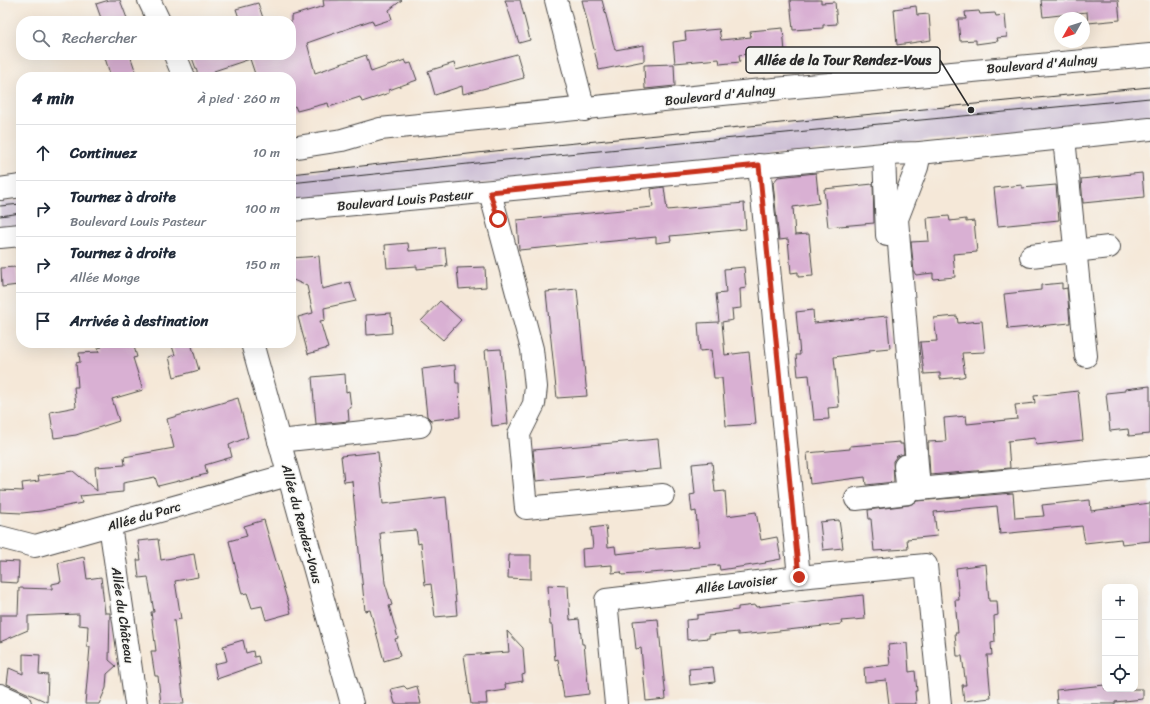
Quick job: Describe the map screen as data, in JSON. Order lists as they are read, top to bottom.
{
  "streets": {
    "street": [
      "Boulevard d'Aulnay",
      "Boulevard Louis Pasteur",
      "Allée du Parc",
      "Allée du Rendez-Vous",
      "Allée Lavoisier",
      "Allée du Château"
    ]
  },
  "crossings": [
    ["Allée du Parc", "Allée du Rendez-Vous"],
    ["Allée du Parc", "Allée du Château"]
  ],
  "places": ["Allée de la Tour Rendez-Vous"],
  "north": "bottom left",
  "page": {
    "search": "Rechercher",
    "heading": ["4 min", "À pied · 260 m"],
    "list": [
      ["Continuez", "10 m"],
      ["Tournez à droite", "Boulevard Louis Pasteur", "100 m"],
      ["Tournez à droite", "Allée Monge", "150 m"],
      "Arrivée à destination"
    ],
    "map_buttons": ["+", "−"]
  }
}
